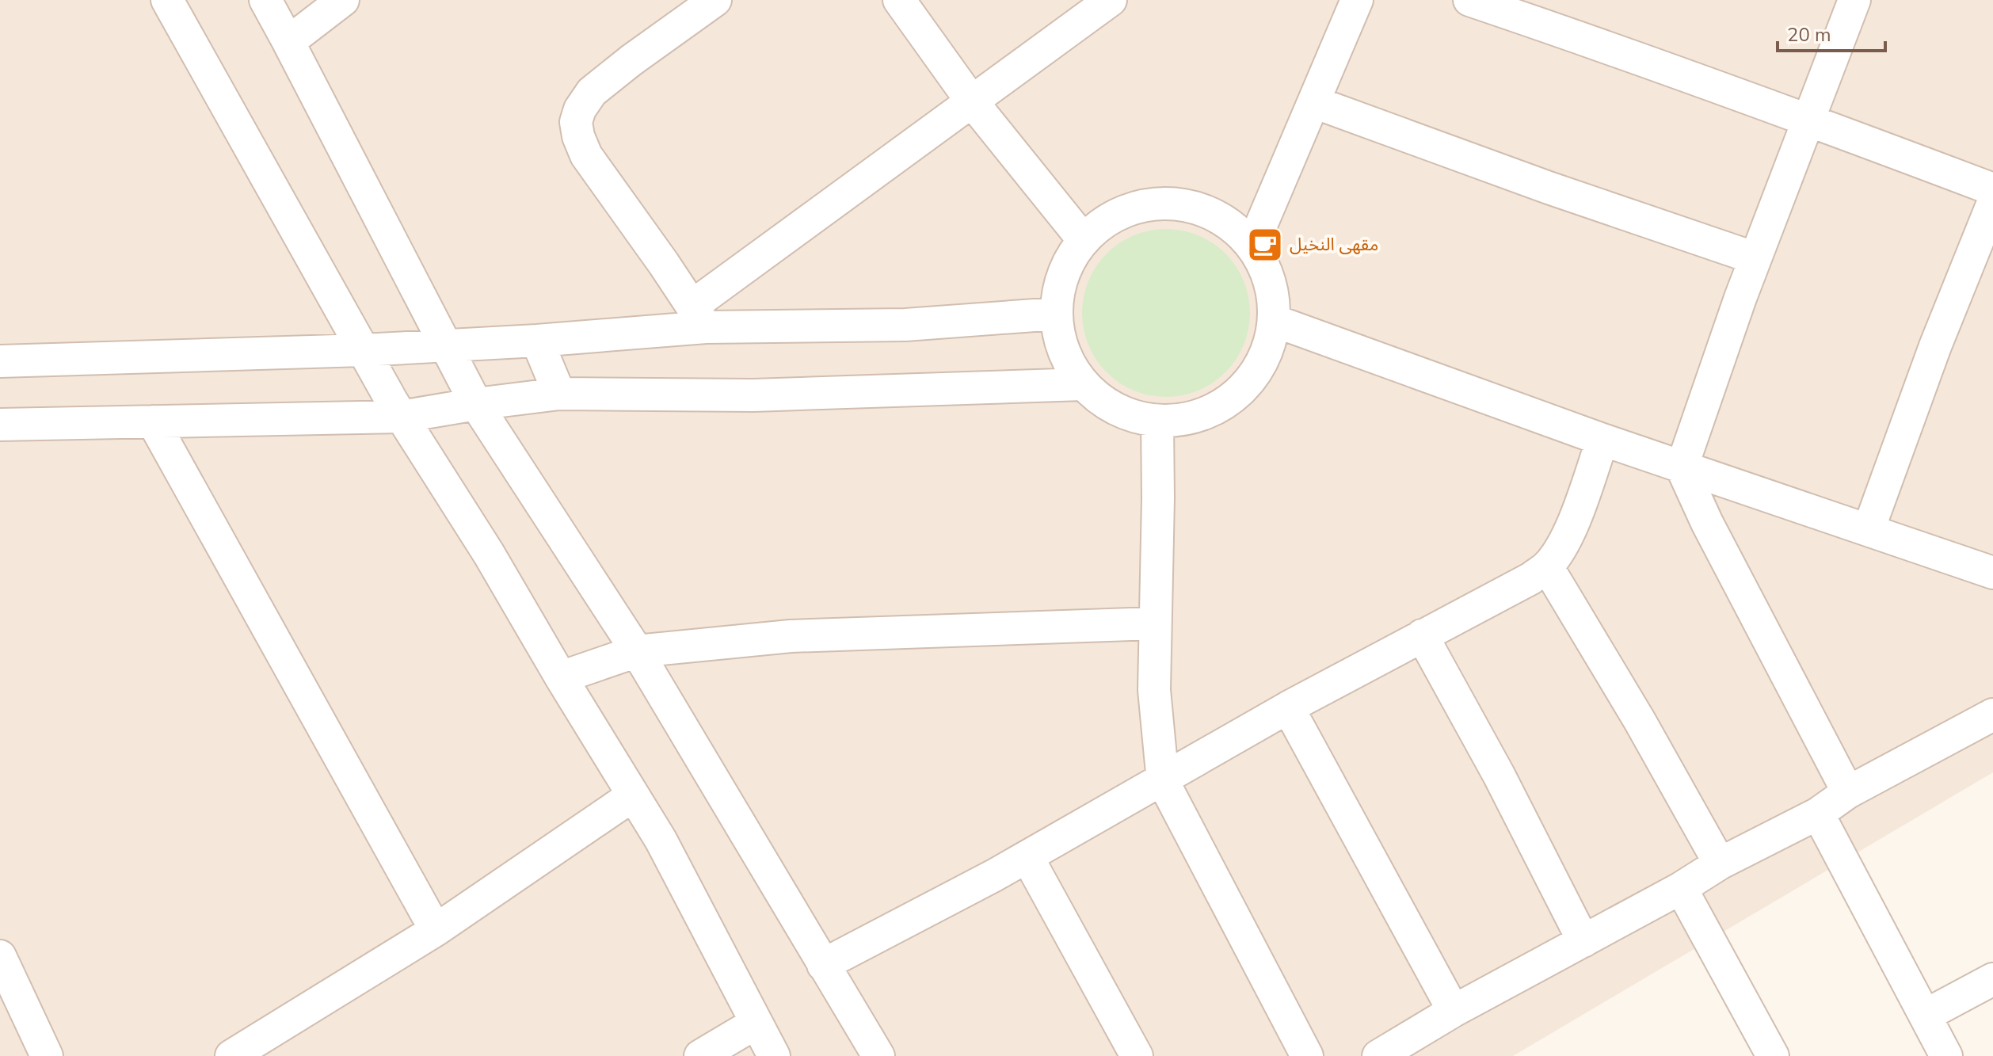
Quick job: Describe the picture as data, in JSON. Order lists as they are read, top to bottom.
{
  "places": {
    "cafe": ["مقهى النخيل"]
  },
  "scale_bar": "20 m"
}
